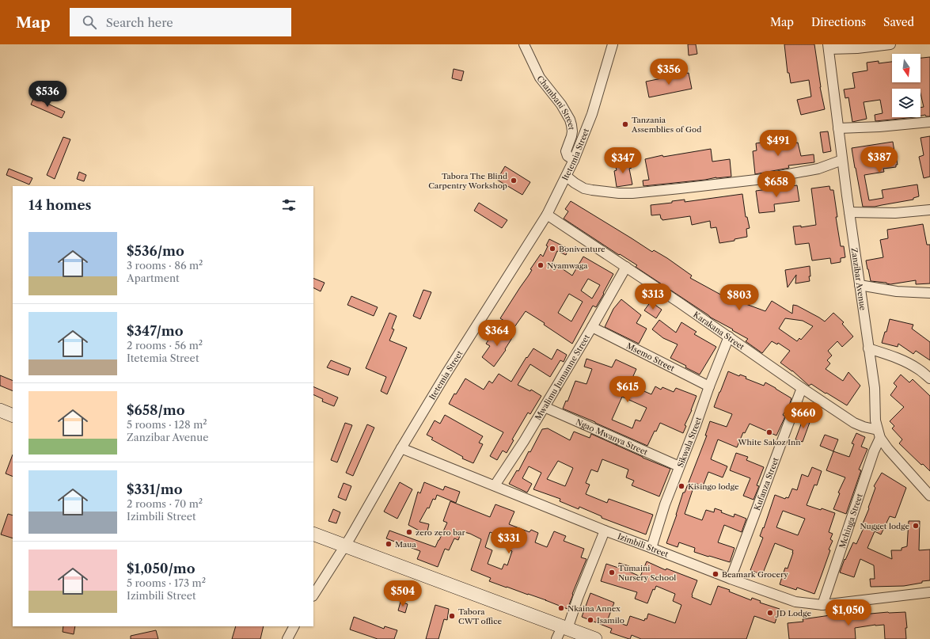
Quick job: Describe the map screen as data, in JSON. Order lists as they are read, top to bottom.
{
  "streets": {
    "street": [
      "Chambani Street",
      "Itetemia Street",
      "Zanzibar Avenue",
      "Karakana Street",
      "Msemo Street",
      "Mwalimu Jumamne Street",
      "Ngao Mwanya Street",
      "Sikwala Street",
      "Kufanza Street",
      "Mchinga Street",
      "Izimbili Street"
    ]
  },
  "crossings": [
    ["Chambani Street", "Itetemia Street"],
    ["Itetemia Street", "Karakana Street"],
    ["Itetemia Street", "Izimbili Street"],
    ["Zanzibar Avenue", "Karakana Street"],
    ["Zanzibar Avenue", "Mchinga Street"],
    ["Karakana Street", "Mwalimu Jumamne Street"],
    ["Karakana Street", "Sikwala Street"],
    ["Karakana Street", "Kufanza Street"],
    ["Karakana Street", "Mchinga Street"],
    ["Msemo Street", "Mwalimu Jumamne Street"],
    ["Msemo Street", "Sikwala Street"],
    ["Mwalimu Jumamne Street", "Ngao Mwanya Street"],
    ["Mwalimu Jumamne Street", "Izimbili Street"],
    ["Ngao Mwanya Street", "Sikwala Street"],
    ["Sikwala Street", "Izimbili Street"],
    ["Kufanza Street", "Izimbili Street"],
    ["Mchinga Street", "Izimbili Street"]
  ],
  "places": [
    "Tanzania Assemblies of God",
    "Tabora The Blind Carpentry Workshop",
    "Boniventure",
    "Nyamwaga",
    "White Sakoz Inn",
    "Kisingo lodge",
    "Nugget lodge",
    "zero zero bar",
    "Maua",
    "Tumaini Nursery School",
    "Beamark Grocery",
    "Nkaina Annex",
    "JD Lodge",
    "Tabora CWT office",
    "Isamilo"
  ],
  "north": "bottom",
  "page": {
    "header": "Map",
    "search": "Search here",
    "nav": ["Map", "Directions", "Saved"],
    "price": [
      "$356",
      "$536",
      "$491",
      "$387",
      "$347",
      "$658",
      "$313",
      "$803",
      "$364",
      "$615",
      "$660",
      "$331",
      "$504",
      "$1,050"
    ],
    "heading": "14 homes",
    "list": [
      {
        "name": "$536/mo",
        "note": "3 rooms · 86 m² · Apartment"
      },
      {
        "name": "$347/mo",
        "note": "2 rooms · 56 m² · Itetemia Street"
      },
      {
        "name": "$658/mo",
        "note": "5 rooms · 128 m² · Zanzibar Avenue"
      },
      {
        "name": "$331/mo",
        "note": "2 rooms · 70 m² · Izimbili Street"
      },
      {
        "name": "$1,050/mo",
        "note": "5 rooms · 173 m² · Izimbili Street"
      }
    ]
  }
}
